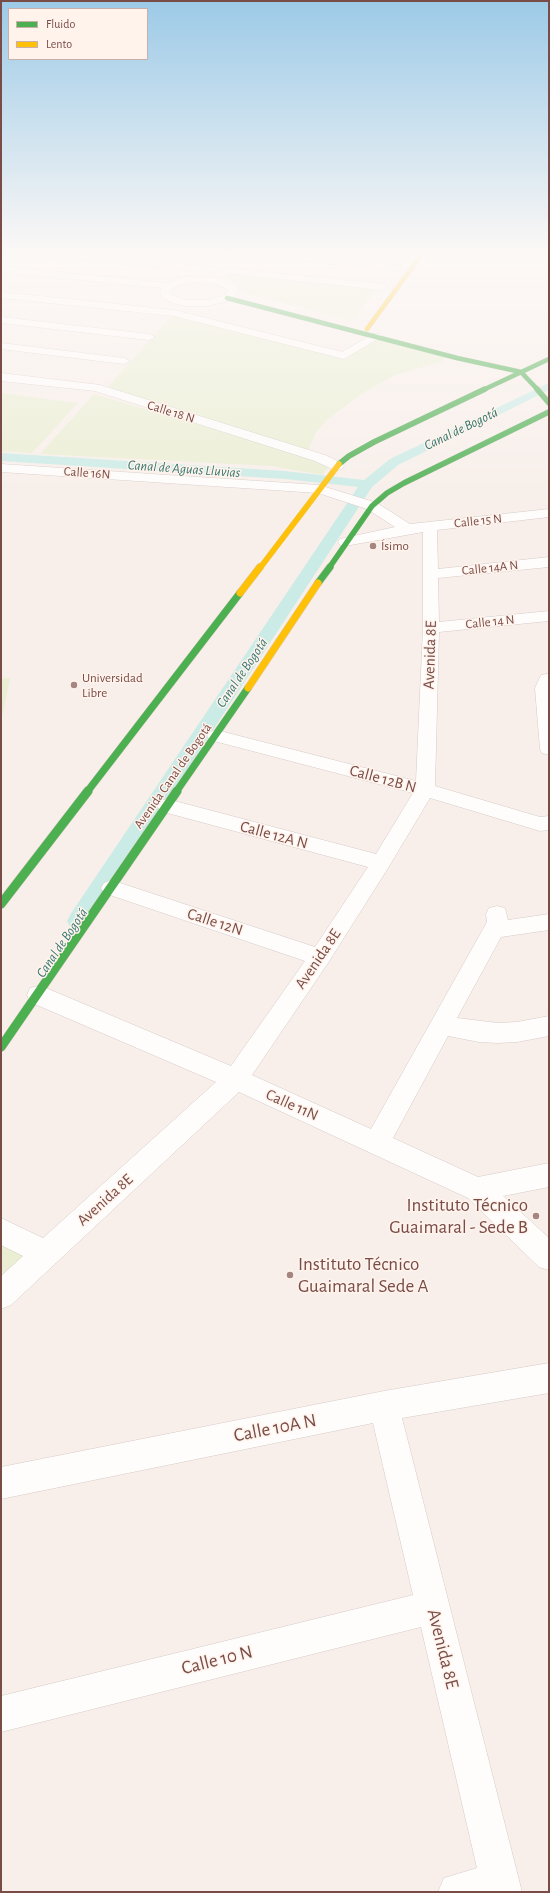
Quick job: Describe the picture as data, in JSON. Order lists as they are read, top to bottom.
{
  "streets": {
    "main road": ["Avenida Canal de Bogotá"],
    "street": [
      "Calle 18 N",
      "Calle 16N",
      "Calle 15 N",
      "Calle 14A N",
      "Calle 14 N",
      "Avenida 8E",
      "Calle 12B N",
      "Calle 12A N",
      "Calle 12N",
      "Calle 11N",
      "Calle 10A N",
      "Calle 10 N"
    ]
  },
  "crossings": [
    ["Calle 16N", "Avenida Canal de Bogotá"],
    ["Calle 15 N", "Avenida 8E"],
    ["Calle 15 N", "Avenida Canal de Bogotá"],
    ["Calle 14A N", "Avenida 8E"],
    ["Calle 14 N", "Avenida 8E"],
    ["Avenida 8E", "Calle 12B N"],
    ["Avenida 8E", "Calle 12A N"],
    ["Avenida 8E", "Calle 12N"],
    ["Avenida 8E", "Calle 11N"],
    ["Avenida 8E", "Calle 10A N"],
    ["Avenida 8E", "Calle 10 N"],
    ["Avenida Canal de Bogotá", "Calle 12B N"],
    ["Avenida Canal de Bogotá", "Calle 12A N"],
    ["Avenida Canal de Bogotá", "Calle 12N"],
    ["Avenida Canal de Bogotá", "Calle 11N"]
  ],
  "water": ["Canal de Bogotá", "Canal de Aguas Lluvias"],
  "places": [
    "Ísimo",
    "Universidad Libre",
    "Instituto Técnico Guaimaral - Sede B",
    "Instituto Técnico Guaimaral Sede A"
  ],
  "legend": ["Fluido", "Lento"]
}
